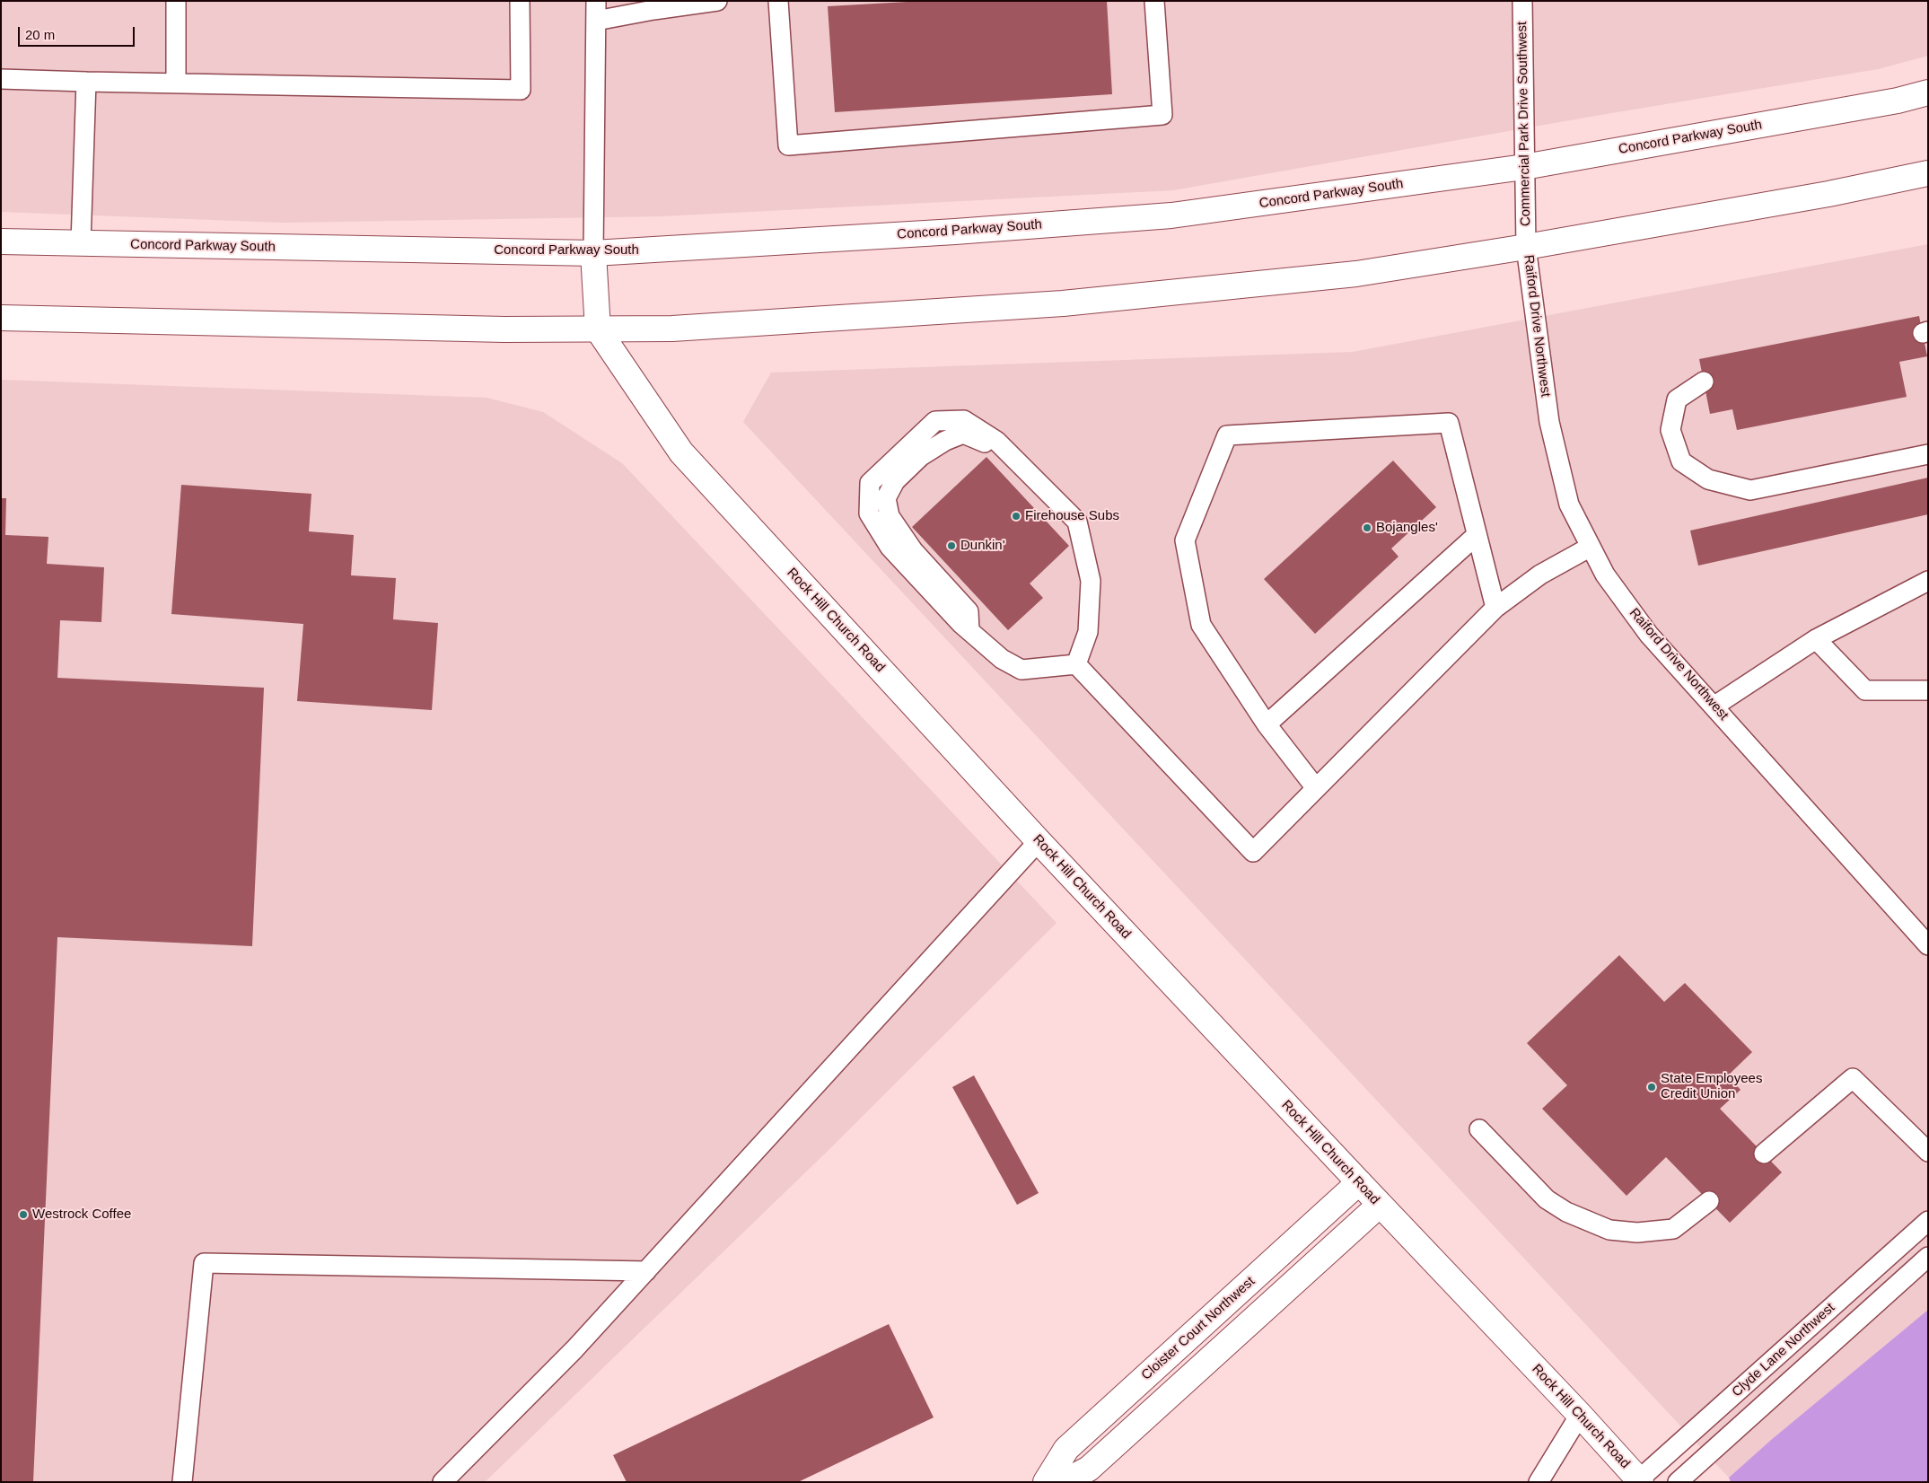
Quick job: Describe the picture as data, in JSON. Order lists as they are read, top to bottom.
{
  "streets": {
    "main road": ["Concord Parkway South", "Rock Hill Church Road", "Cloister Court Northwest"],
    "lane": ["Commercial Park Drive Southwest", "Raiford Drive Northwest", "Clyde Lane Northwest"]
  },
  "crossings": [
    ["Commercial Park Drive Southwest", "Concord Parkway South"],
    ["Commercial Park Drive Southwest", "Raiford Drive Northwest"],
    ["Rock Hill Church Road", "Cloister Court Northwest"],
    ["Rock Hill Church Road", "Clyde Lane Northwest"]
  ],
  "places": [
    "Firehouse Subs",
    "Bojangles'",
    "Dunkin'",
    "State Employees Credit Union",
    "Westrock Coffee"
  ],
  "scale_bar": "20 m"
}
